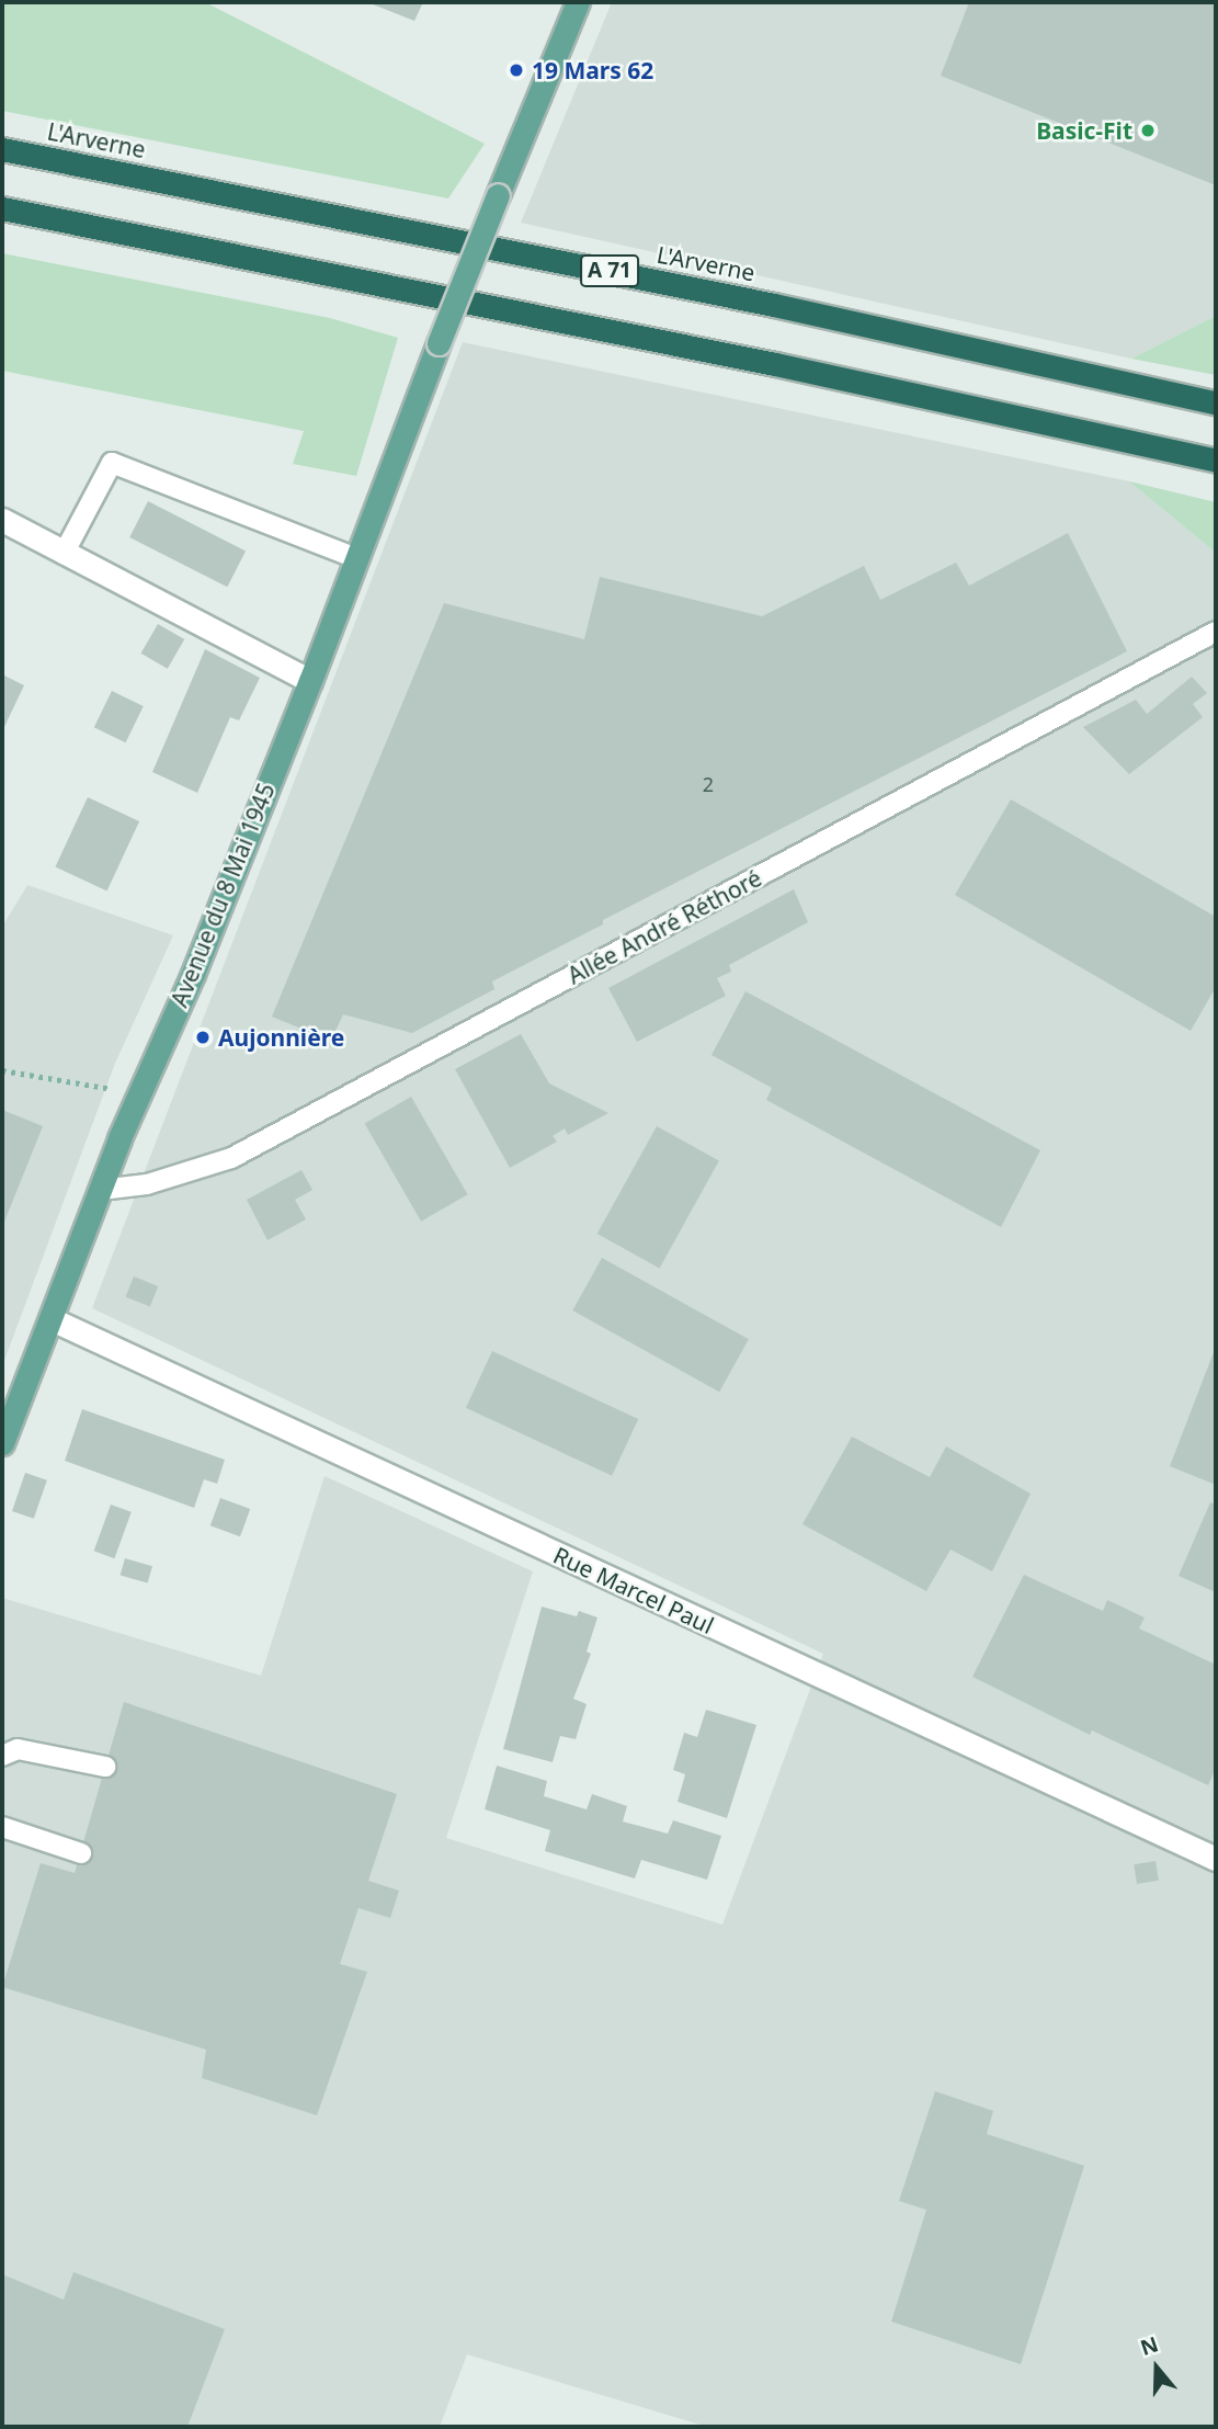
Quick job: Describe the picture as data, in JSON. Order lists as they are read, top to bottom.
{
  "streets": {
    "highway": ["L'Arverne", "A 71"],
    "main road": ["Avenue du 8 Mai 1945"],
    "street": ["Rue Marcel Paul"],
    "lane": ["Allée André Réthoré"]
  },
  "crossings": [
    ["Avenue du 8 Mai 1945", "Allée André Réthoré"],
    ["Avenue du 8 Mai 1945", "Rue Marcel Paul"]
  ],
  "places": ["19 Mars 62", "Basic-Fit", "Aujonnière"],
  "house_numbers": ["2"],
  "north": "top"
}
